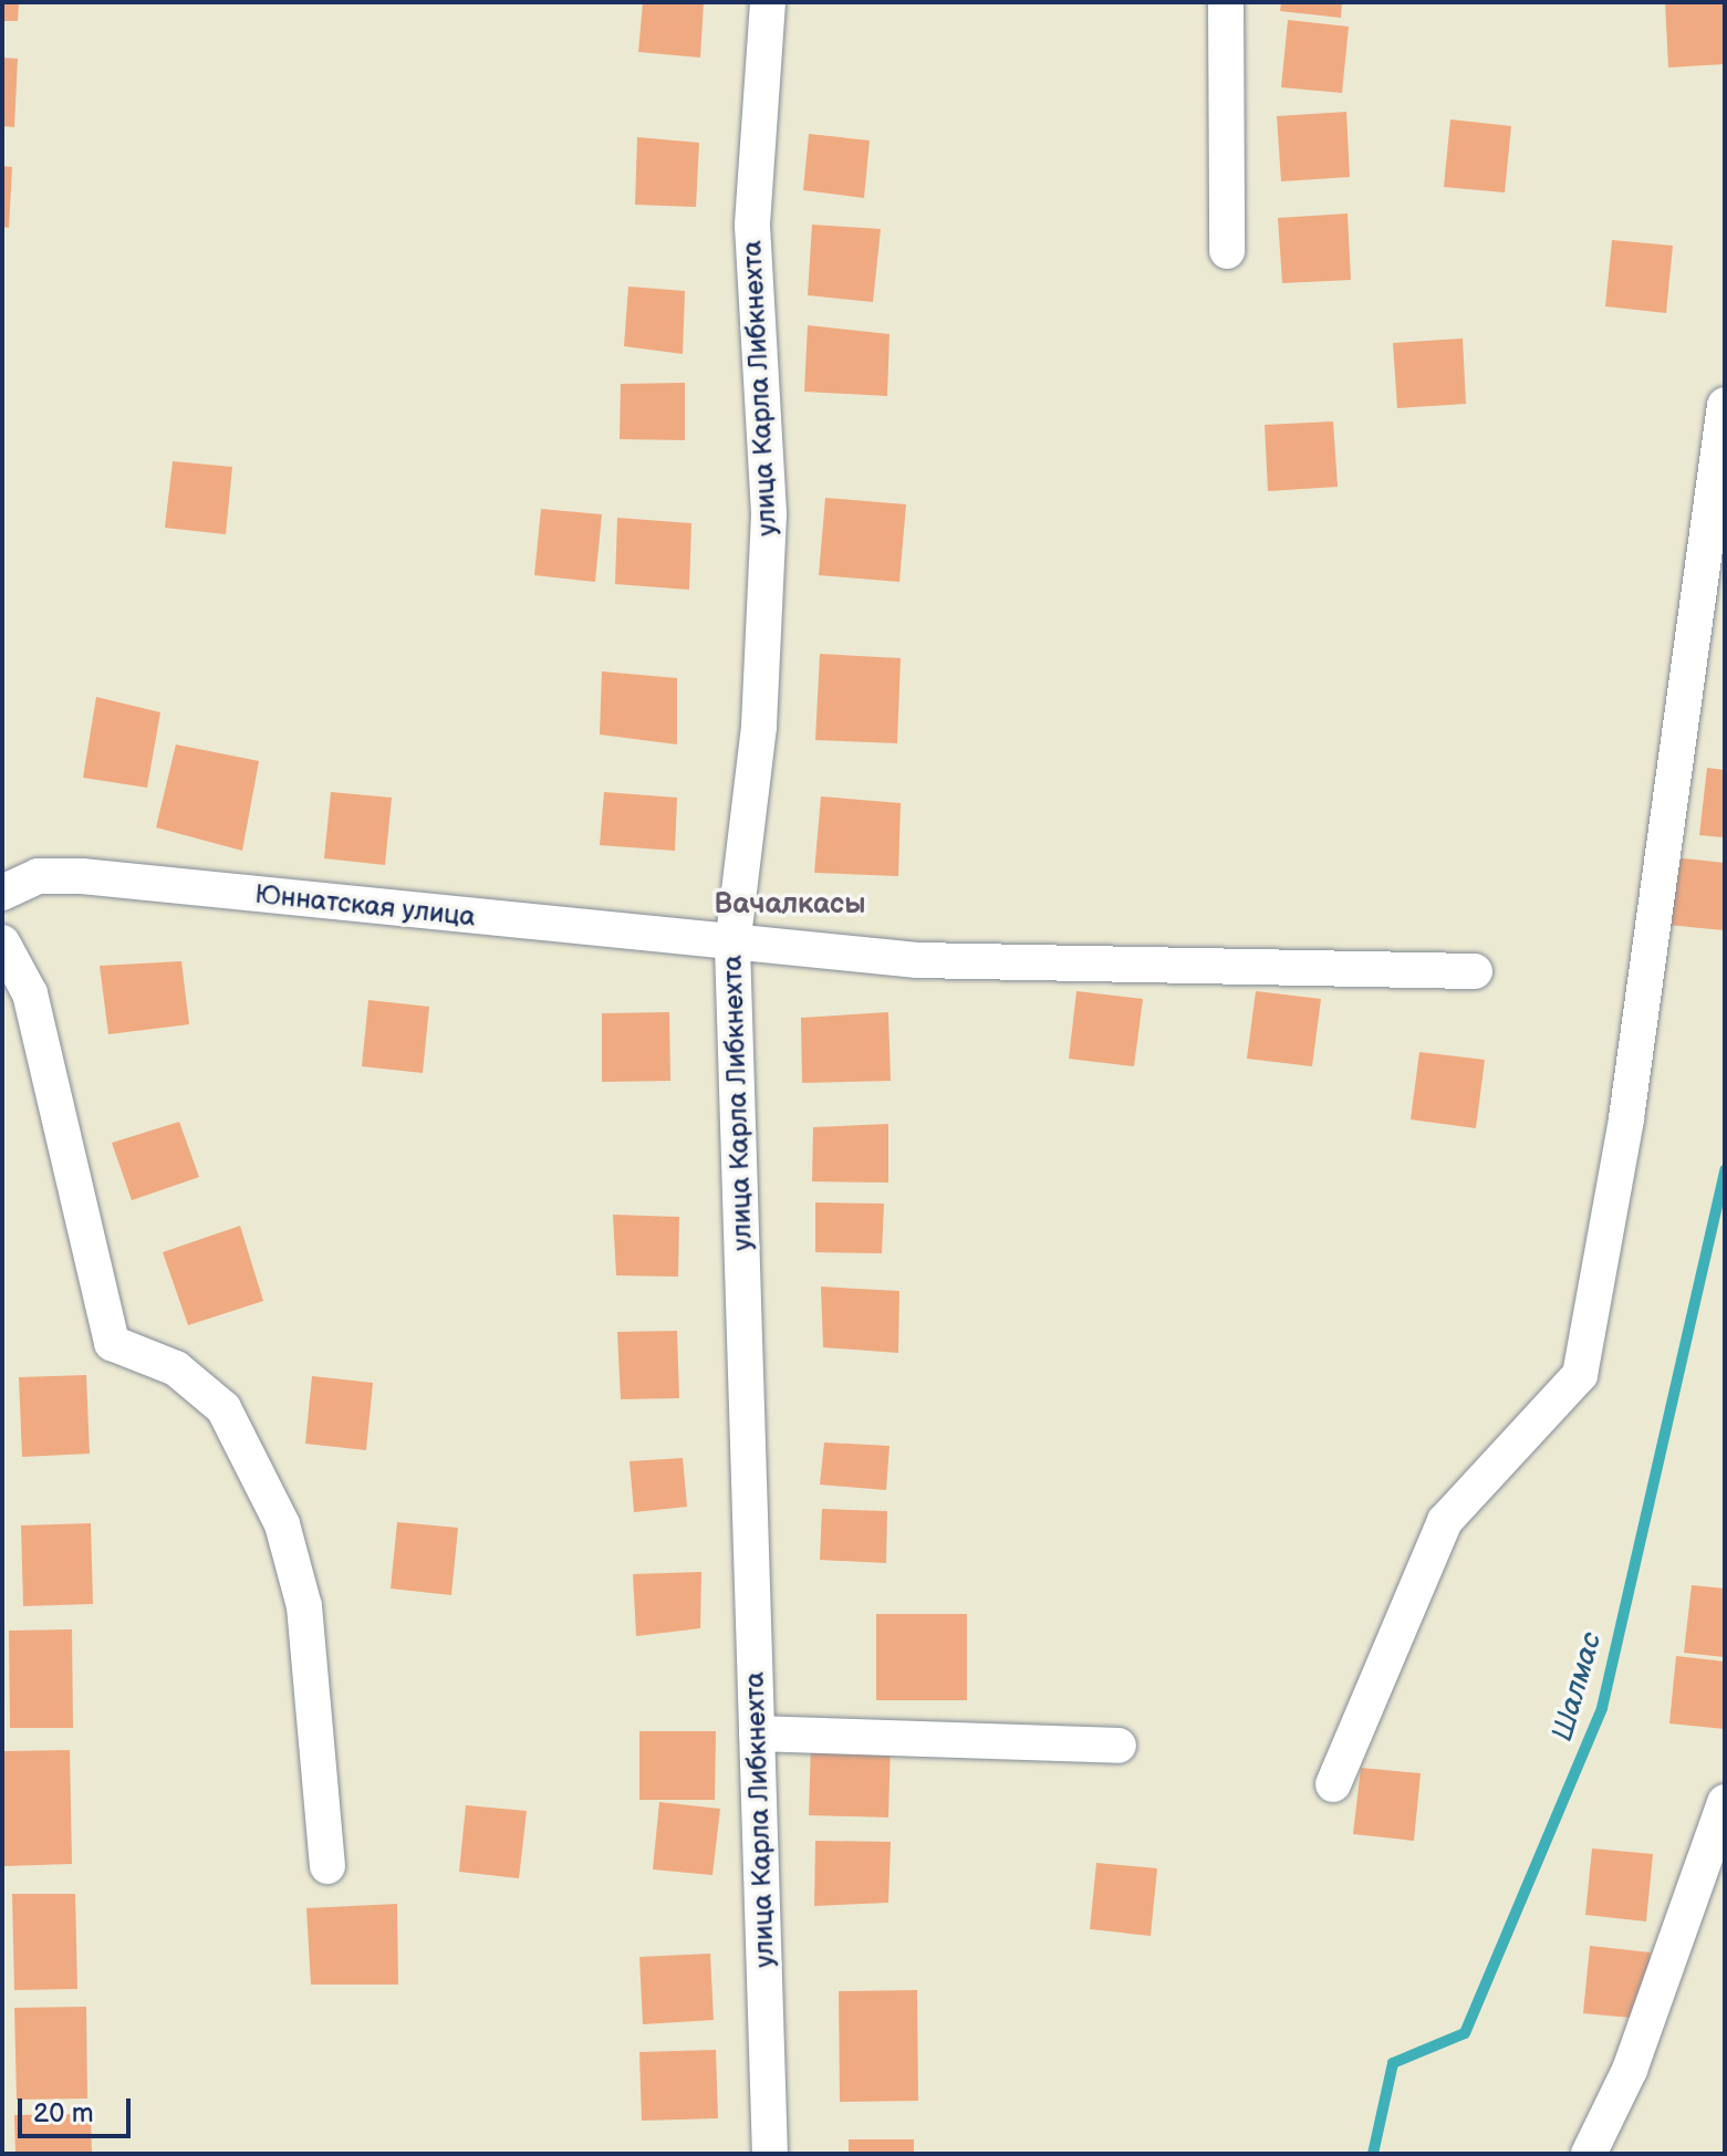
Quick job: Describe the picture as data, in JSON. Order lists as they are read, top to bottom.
{
  "streets": {
    "street": ["улица Карла Либкнехта", "Юннатская улица"]
  },
  "crossings": [
    ["улица Карла Либкнехта", "Юннатская улица"]
  ],
  "districts": ["Вачалкасы"],
  "water": ["Шалмас"],
  "scale_bar": "20 m"
}
